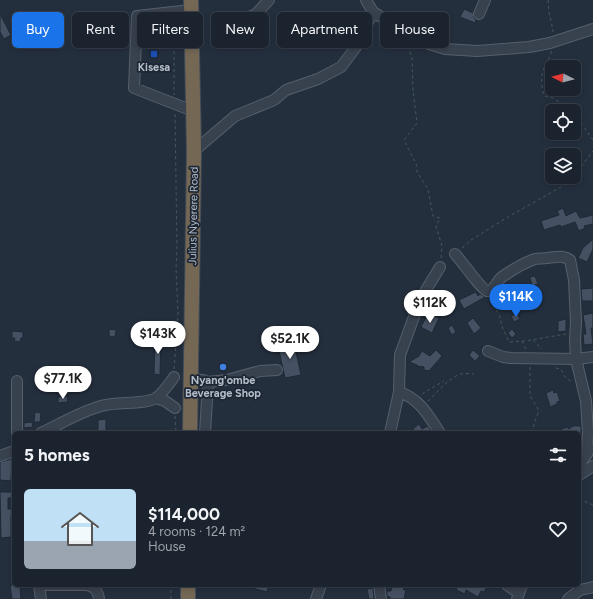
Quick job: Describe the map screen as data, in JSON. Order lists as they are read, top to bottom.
{
  "streets": {
    "highway": ["Julius Nyerere Road"]
  },
  "places": {
    "transit": ["Kisesa"],
    "other": ["Nyang'ombe Beverage Shop"]
  },
  "north": "left",
  "page": {
    "chip": [
      "Buy",
      "Rent",
      "Filters",
      "New",
      "Apartment",
      "House"
    ],
    "price": [
      "$114K",
      "$112K",
      "$143K",
      "$52.1K",
      "$77.1K"
    ],
    "heading": "5 homes",
    "list": [
      {
        "name": "$114,000",
        "note": "4 rooms · 124 m² · House"
      }
    ]
  }
}
